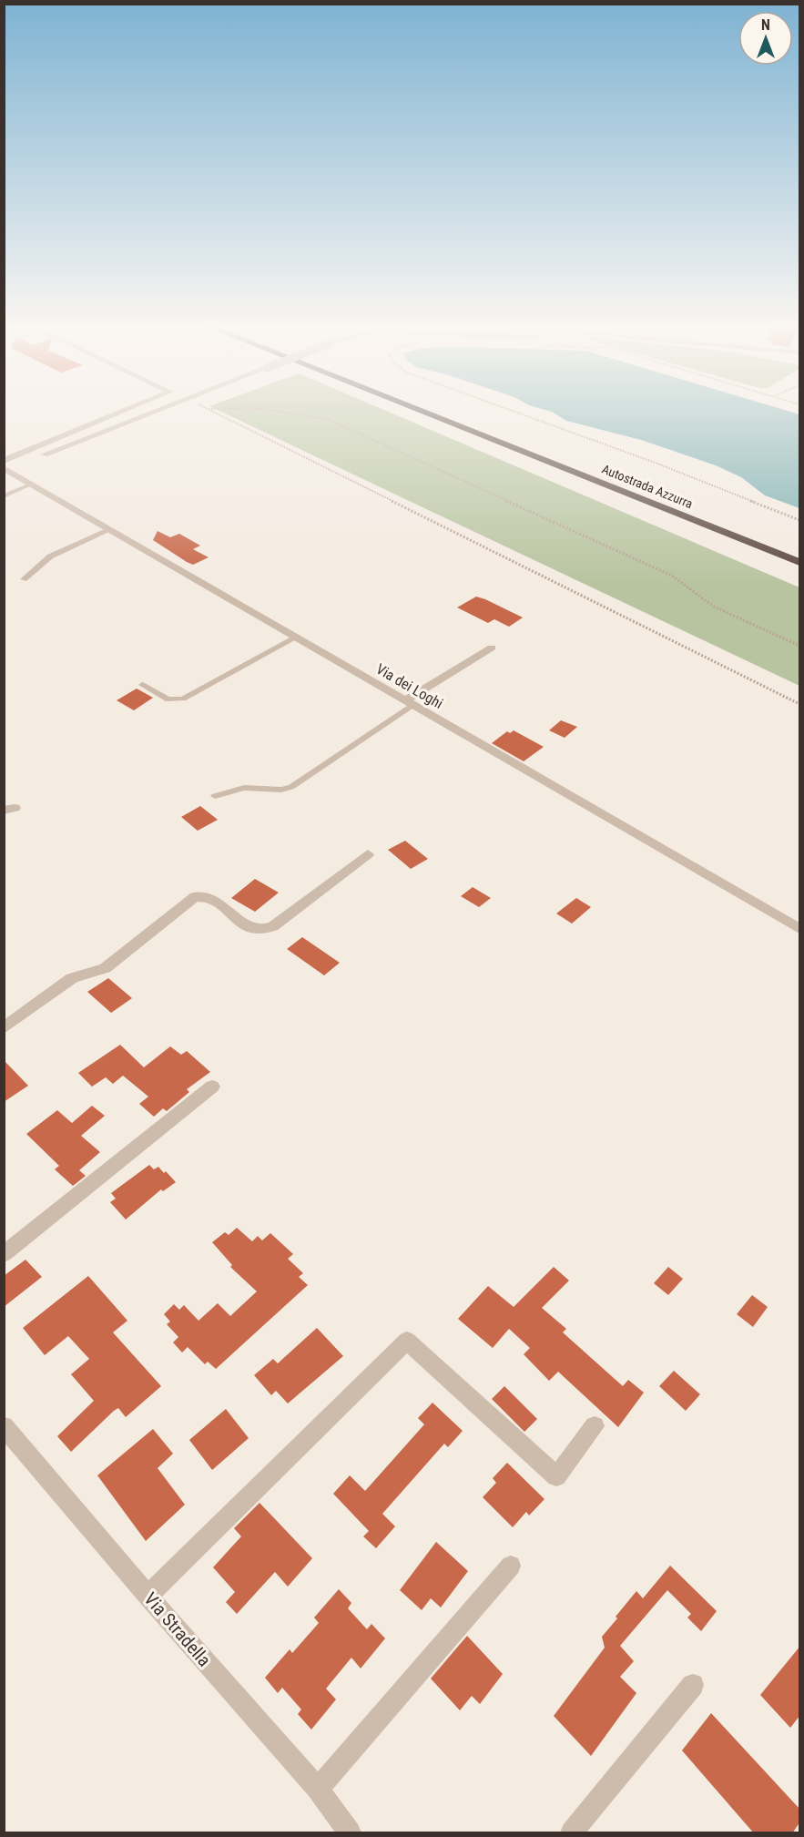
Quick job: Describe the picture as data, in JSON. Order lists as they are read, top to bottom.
{
  "streets": {
    "highway": ["Autostrada Azzurra"],
    "street": ["Via dei Loghi", "Via Stradella"]
  },
  "north": "top"
}
